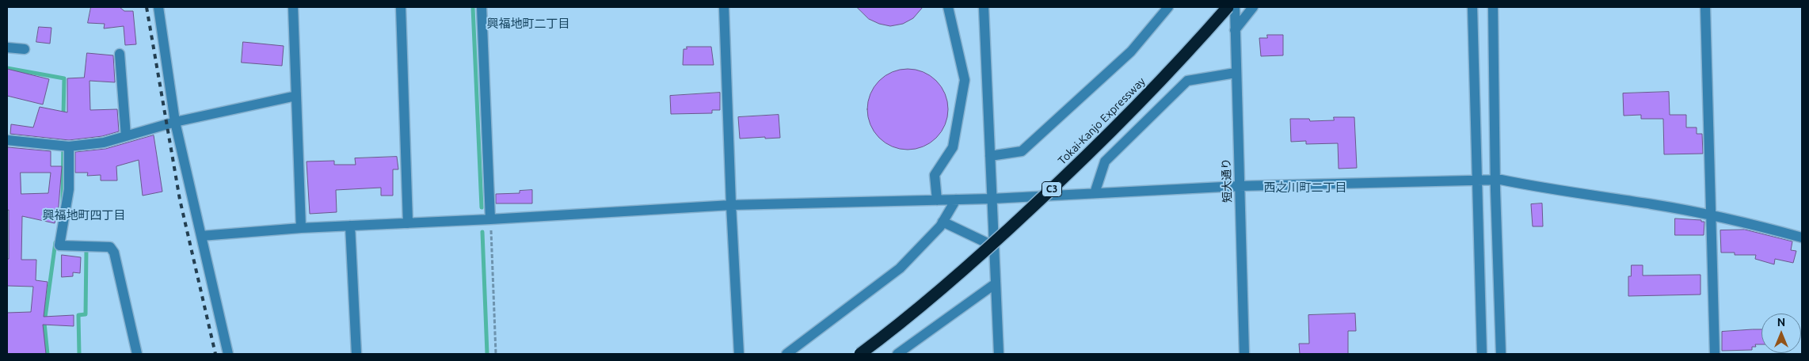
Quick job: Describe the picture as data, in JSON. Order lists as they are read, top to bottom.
{
  "streets": {
    "highway": ["Tokai-Kanjo Expressway", "C3"],
    "street": ["短大通り"]
  },
  "districts": ["興福地町二丁目", "西之川町二丁目", "興福地町四丁目"],
  "north": "top"
}
